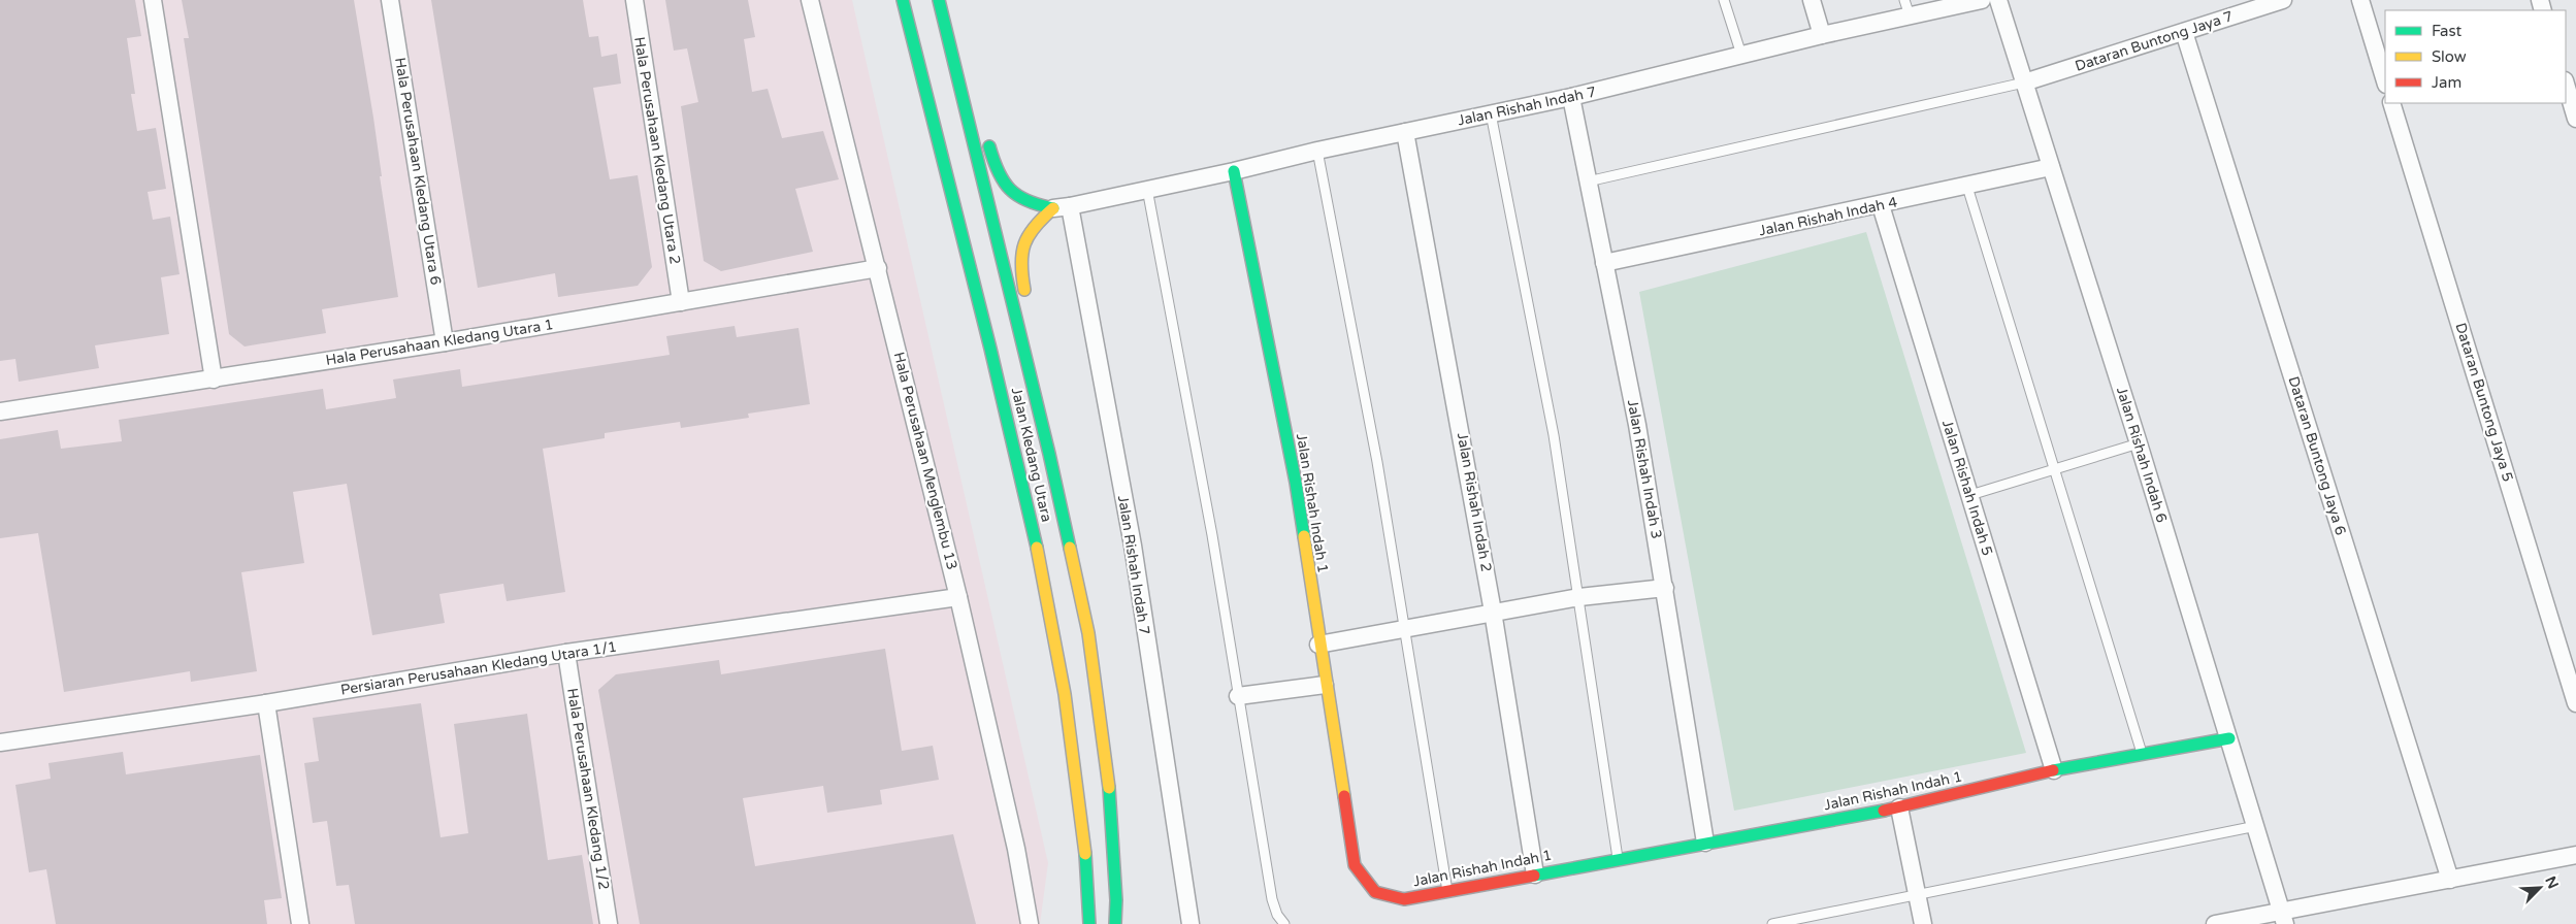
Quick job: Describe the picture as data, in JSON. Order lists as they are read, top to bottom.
{
  "streets": {
    "main road": ["Jalan Kledang Utara", "Jalan Rishah Indah 1"],
    "street": [
      "Dataran Buntong Jaya 7",
      "Jalan Rishah Indah 7",
      "Hala Perusahaan Kledang Utara 2",
      "Hala Perusahaan Kledang Utara 6",
      "Jalan Rishah Indah 4",
      "Hala Perusahaan Kledang Utara 1",
      "Dataran Buntong Jaya 5",
      "Jalan Rishah Indah 6",
      "Dataran Buntong Jaya 6",
      "Hala Perusahaan Menglembu 13",
      "Jalan Rishah Indah 3",
      "Jalan Rishah Indah 5",
      "Jalan Rishah Indah 2",
      "Persiaran Perusahaan Kledang Utara 1/1",
      "Hala Perusahaan Kledang 1/2"
    ]
  },
  "crossings": [
    ["Dataran Buntong Jaya 7", "Jalan Rishah Indah 6"],
    ["Dataran Buntong Jaya 7", "Dataran Buntong Jaya 6"],
    ["Jalan Rishah Indah 7", "Jalan Rishah Indah 3"],
    ["Jalan Rishah Indah 7", "Jalan Rishah Indah 2"],
    ["Jalan Rishah Indah 7", "Jalan Rishah Indah 1"],
    ["Hala Perusahaan Kledang Utara 2", "Hala Perusahaan Kledang Utara 1"],
    ["Hala Perusahaan Kledang Utara 6", "Hala Perusahaan Kledang Utara 1"],
    ["Jalan Rishah Indah 4", "Jalan Rishah Indah 6"],
    ["Jalan Rishah Indah 4", "Jalan Rishah Indah 3"],
    ["Jalan Rishah Indah 4", "Jalan Rishah Indah 5"],
    ["Hala Perusahaan Kledang Utara 1", "Hala Perusahaan Menglembu 13"],
    ["Jalan Rishah Indah 6", "Jalan Rishah Indah 1"],
    ["Hala Perusahaan Menglembu 13", "Persiaran Perusahaan Kledang Utara 1/1"],
    ["Jalan Rishah Indah 3", "Jalan Rishah Indah 1"],
    ["Jalan Rishah Indah 5", "Jalan Rishah Indah 1"],
    ["Jalan Rishah Indah 2", "Jalan Rishah Indah 1"],
    ["Persiaran Perusahaan Kledang Utara 1/1", "Hala Perusahaan Kledang 1/2"]
  ],
  "legend": ["Fast", "Slow", "Jam"],
  "north": "top right"
}
